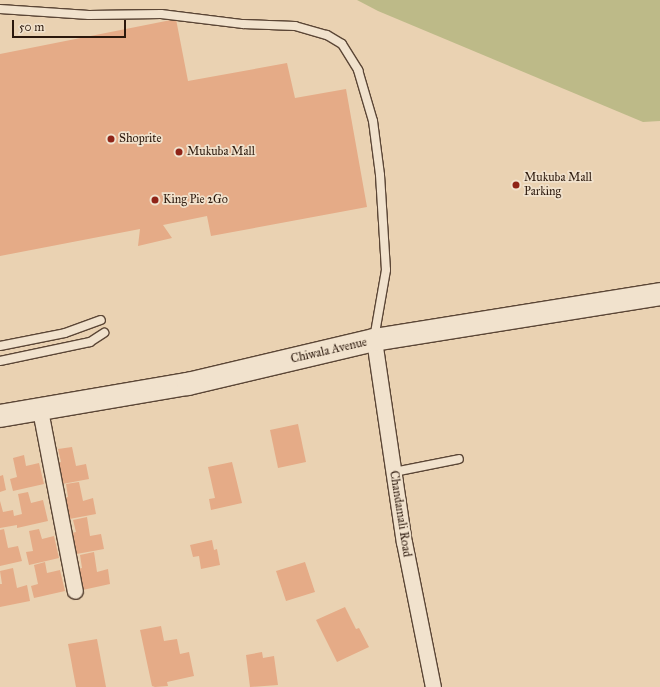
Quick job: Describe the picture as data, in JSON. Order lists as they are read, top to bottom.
{
  "streets": {
    "main road": ["Chiwala Avenue"],
    "street": ["Chandamali Road"]
  },
  "crossings": [
    ["Chiwala Avenue", "Chandamali Road"]
  ],
  "places": [
    "Shoprite",
    "Mukuba Mall",
    "Mukuba Mall Parking",
    "King Pie 2Go"
  ],
  "scale_bar": "50 m"
}
